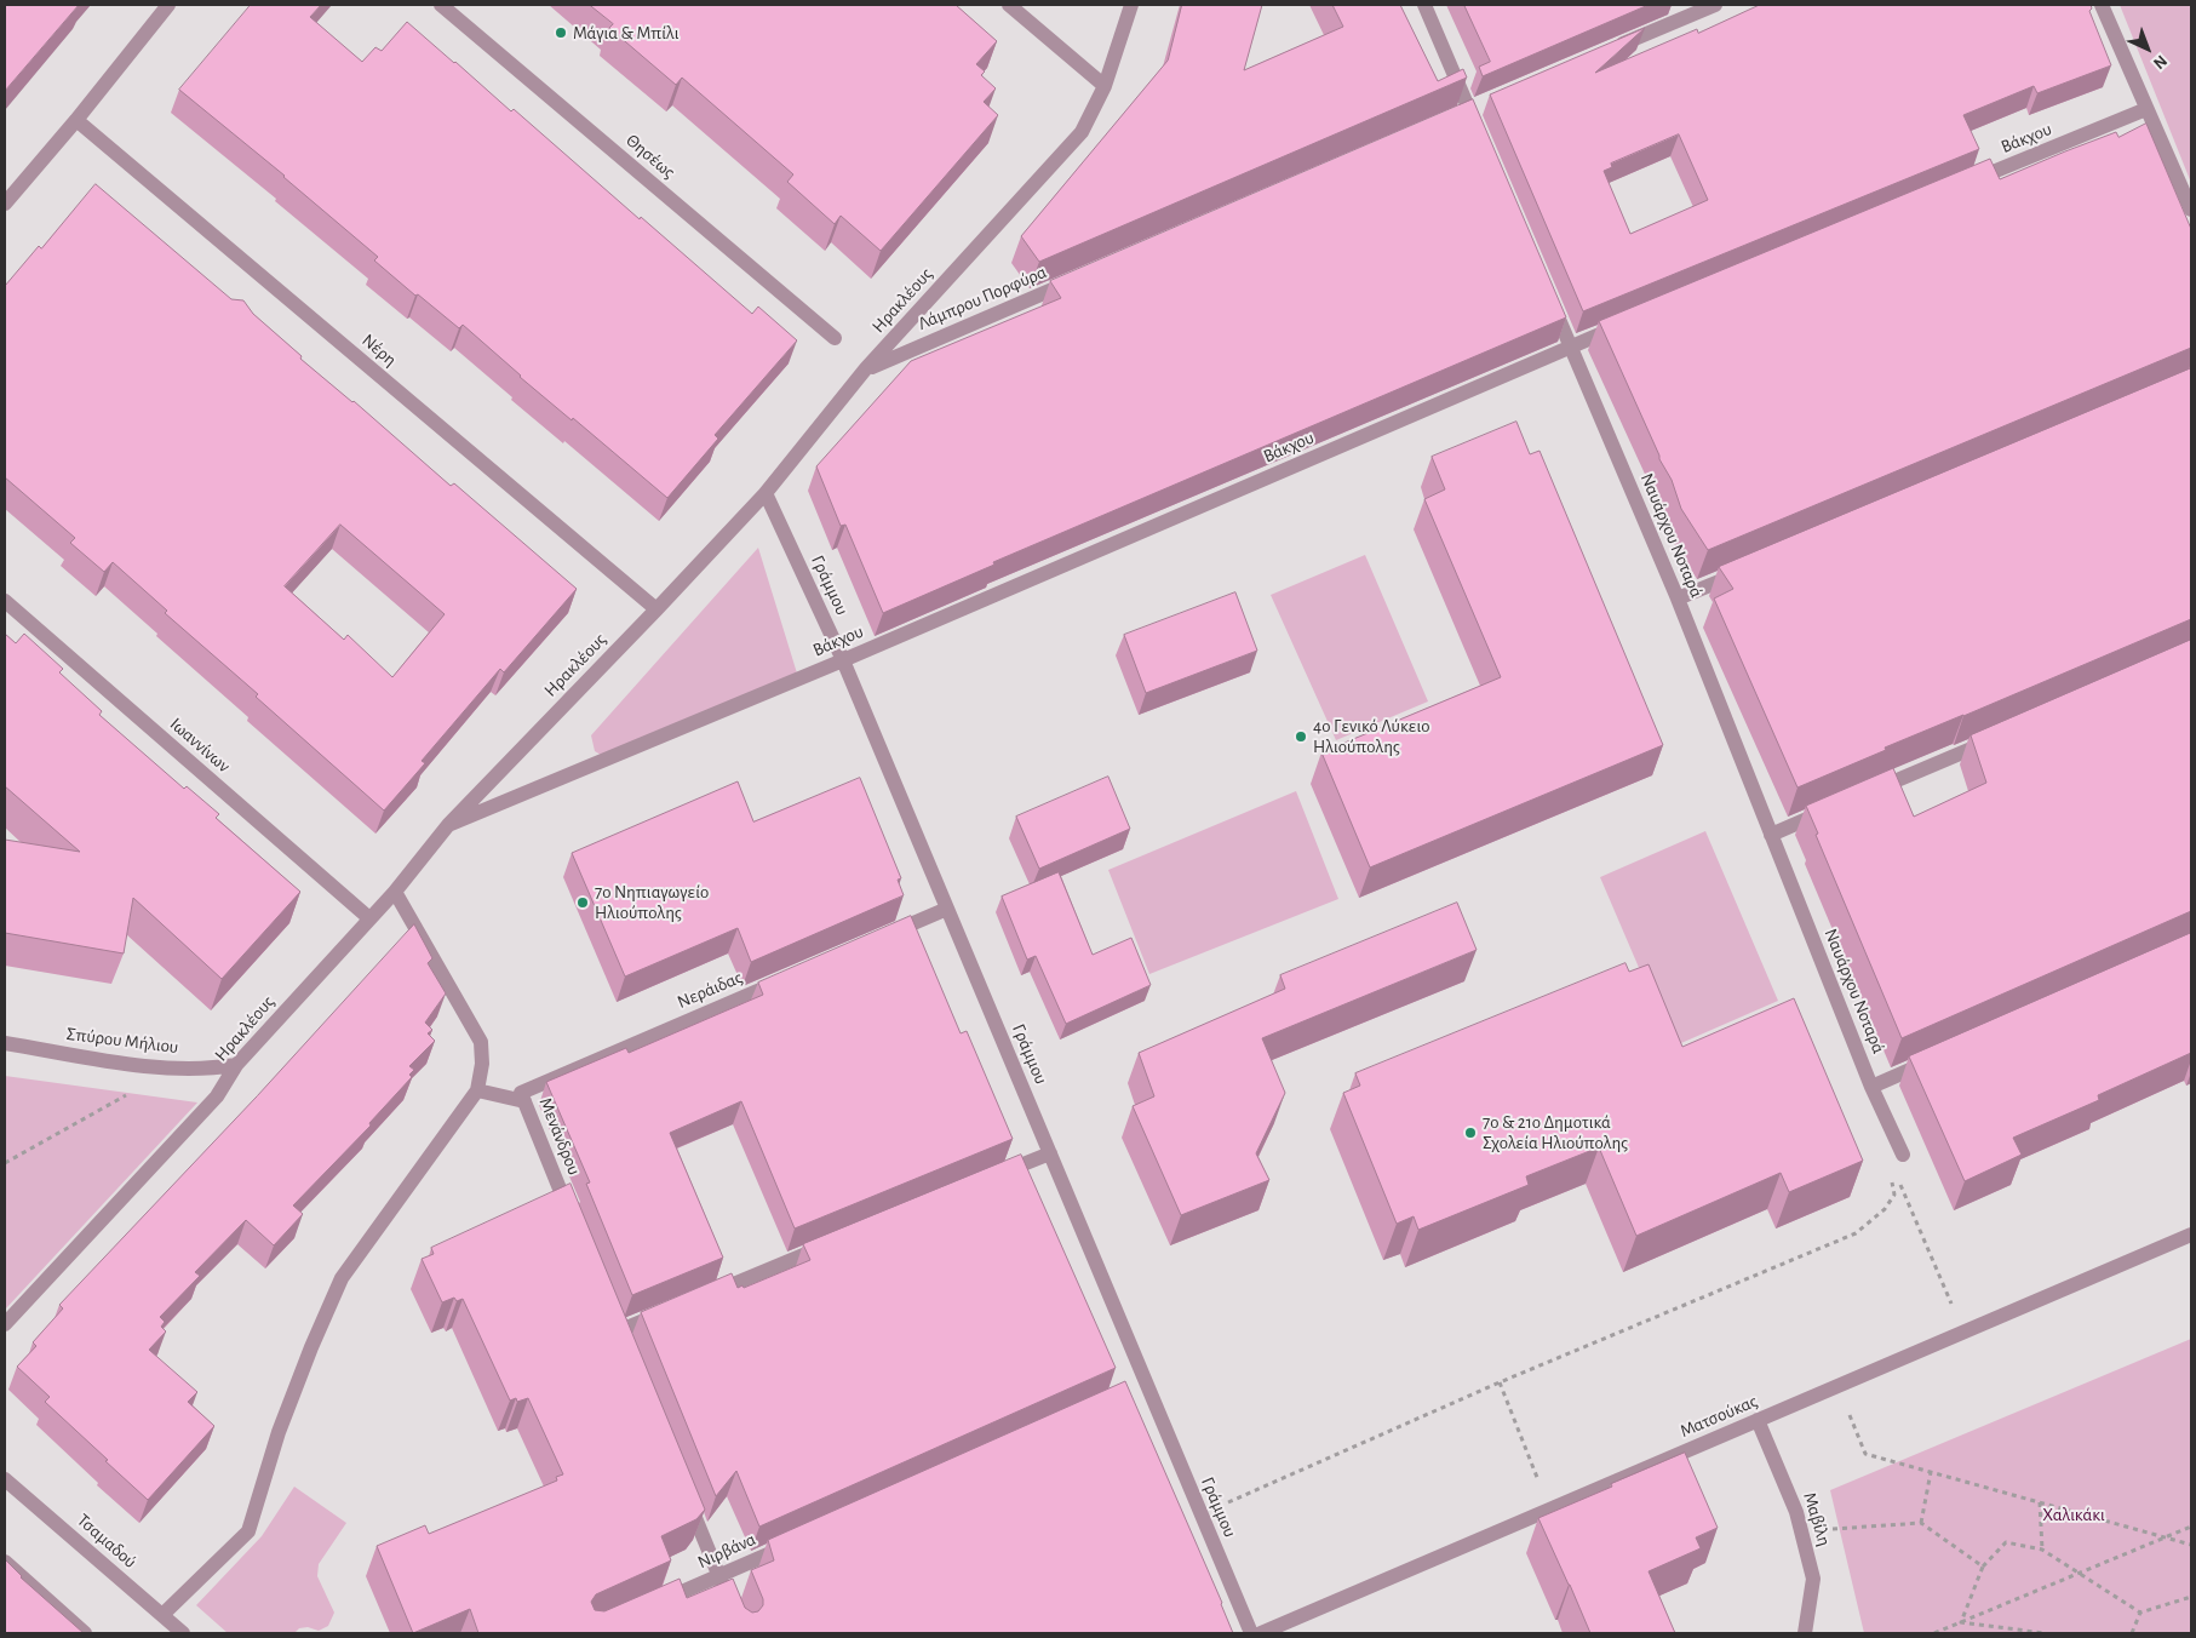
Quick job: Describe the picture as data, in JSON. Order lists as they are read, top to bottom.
{
  "streets": {
    "street": [
      "Βάκχου",
      "Θησέως",
      "Λάμπρου Πορφύρα",
      "Ηρακλέους",
      "Νέρη",
      "Ναυάρχου Νοταρά",
      "Γράμμου",
      "Ιωαννίνων",
      "Νεράιδας",
      "Σπύρου Μήλιου",
      "Μενάνδρου",
      "Ματσούκας",
      "Μαβίλη",
      "Τσαμαδού",
      "Νιρβάνα"
    ]
  },
  "crossings": [
    ["Βάκχου", "Ηρακλέους"],
    ["Βάκχου", "Ναυάρχου Νοταρά"],
    ["Βάκχου", "Γράμμου"],
    ["Λάμπρου Πορφύρα", "Ηρακλέους"],
    ["Ηρακλέους", "Νέρη"],
    ["Ηρακλέους", "Γράμμου"],
    ["Ηρακλέους", "Ιωαννίνων"],
    ["Ηρακλέους", "Σπύρου Μήλιου"],
    ["Νεράιδας", "Μενάνδρου"],
    ["Ματσούκας", "Μαβίλη"]
  ],
  "parks": ["Χαλικάκι"],
  "places": [
    "Μάγια & Μπίλι",
    "4ο Γενικό Λύκειο Ηλιούπολης",
    "7ο Νηπιαγωγείο Ηλιούπολης",
    "7ο & 21ο Δημοτικά Σχολεία Ηλιούπολης"
  ],
  "north": "bottom right"
}
